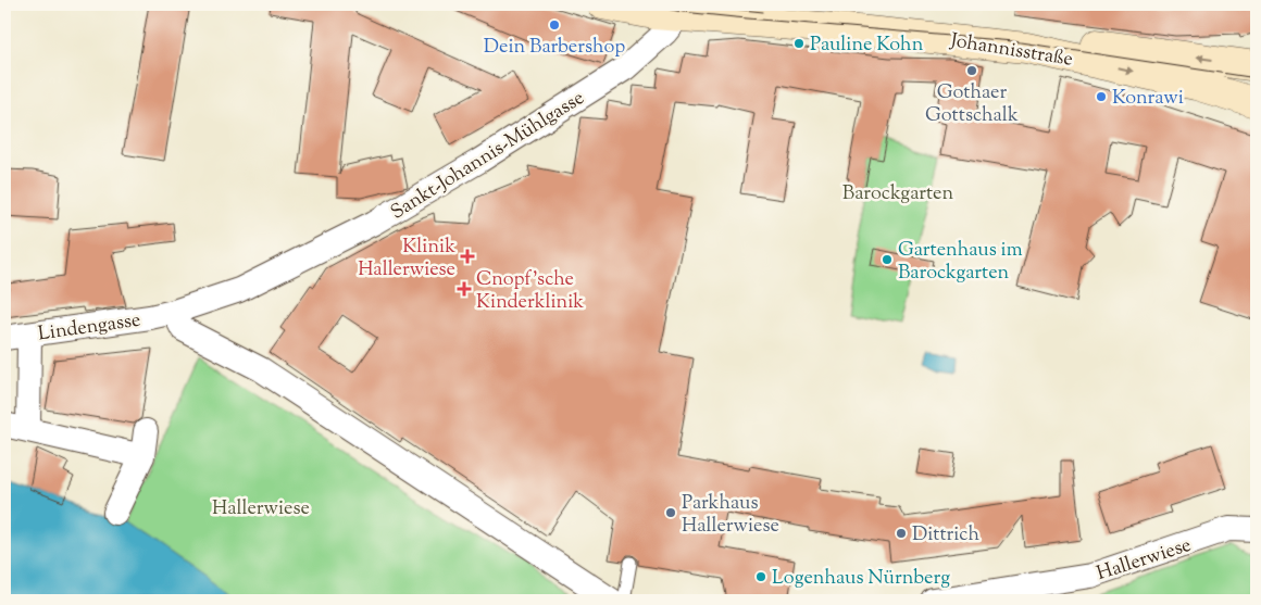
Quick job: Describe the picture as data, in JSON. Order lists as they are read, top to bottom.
{
  "streets": {
    "main road": ["Johannisstraße"],
    "street": ["Sankt-Johannis-Mühlgasse", "Lindengasse", "Hallerwiese"]
  },
  "crossings": [
    ["Johannisstraße", "Sankt-Johannis-Mühlgasse"],
    ["Sankt-Johannis-Mühlgasse", "Lindengasse"]
  ],
  "parks": ["Barockgarten", "Hallerwiese"],
  "places": {
    "other": [
      "Dein Barbershop",
      "Pauline Kohn",
      "Gothaer Gottschalk",
      "Konrawi",
      "Gartenhaus im Barockgarten",
      "Parkhaus Hallerwiese",
      "Dittrich",
      "Logenhaus Nürnberg"
    ],
    "health": ["Klinik Hallerwiese", "Cnopf'sche Kinderklinik"]
  }
}
